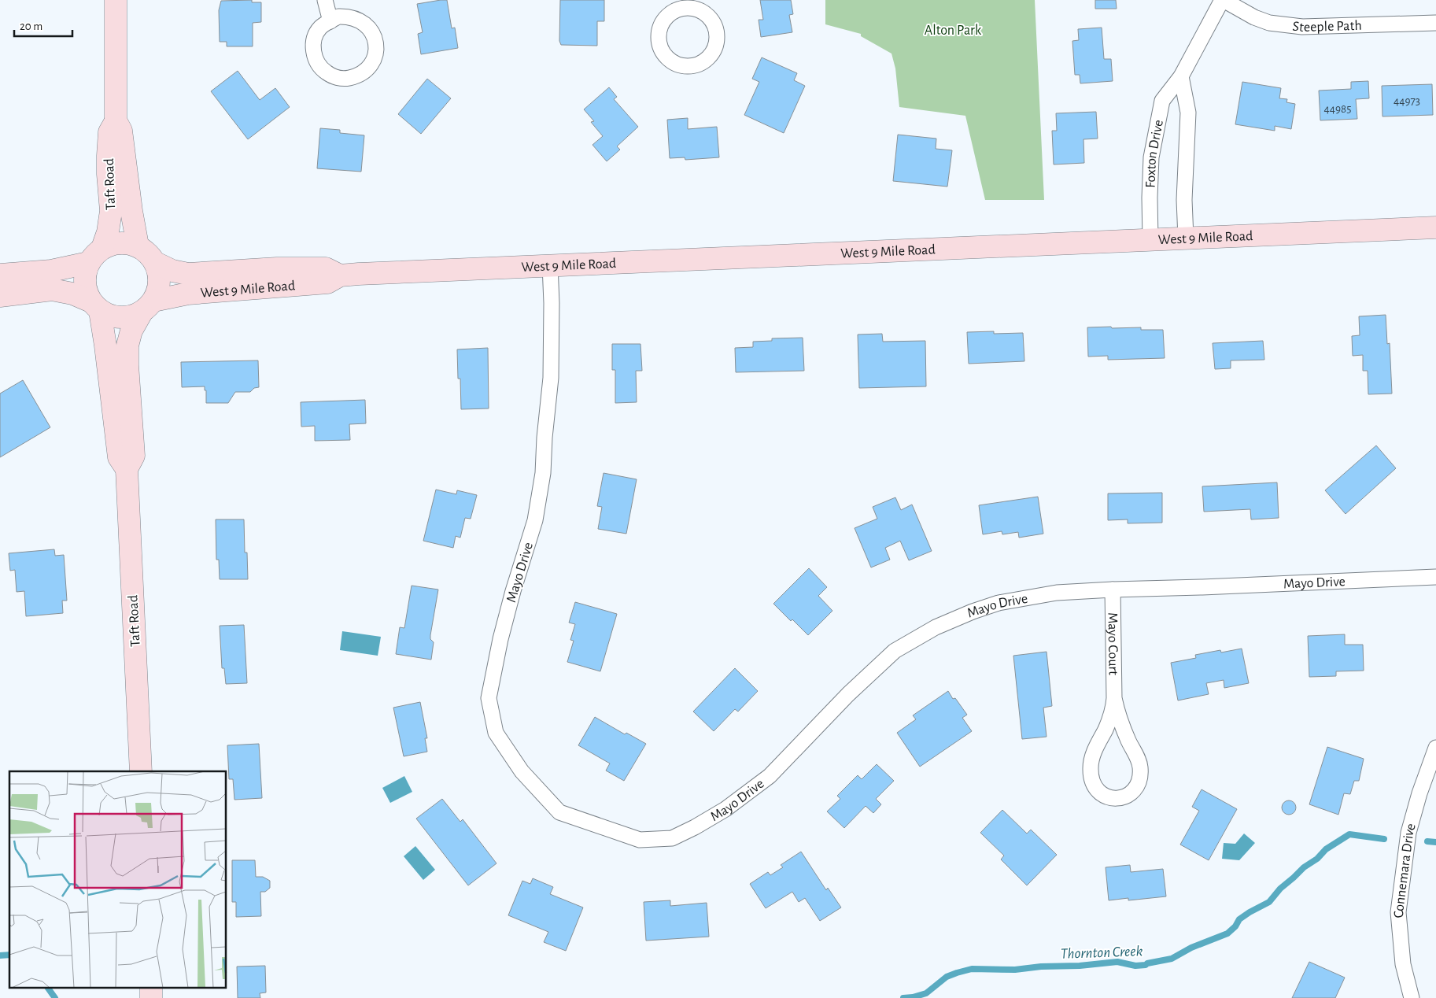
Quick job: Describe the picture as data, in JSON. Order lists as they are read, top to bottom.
{
  "streets": {
    "street": [
      "Steeple Path",
      "Foxton Drive",
      "Taft Road",
      "West 9 Mile Road",
      "Mayo Drive",
      "Mayo Court",
      "Connemara Drive"
    ]
  },
  "crossings": [
    ["Steeple Path", "Foxton Drive"],
    ["Foxton Drive", "West 9 Mile Road"],
    ["Taft Road", "West 9 Mile Road"],
    ["West 9 Mile Road", "Mayo Drive"],
    ["Mayo Drive", "Mayo Court"]
  ],
  "water": ["Thornton Creek"],
  "parks": ["Alton Park"],
  "house_numbers": ["44973", "44985"],
  "scale_bar": "20 m"
}
